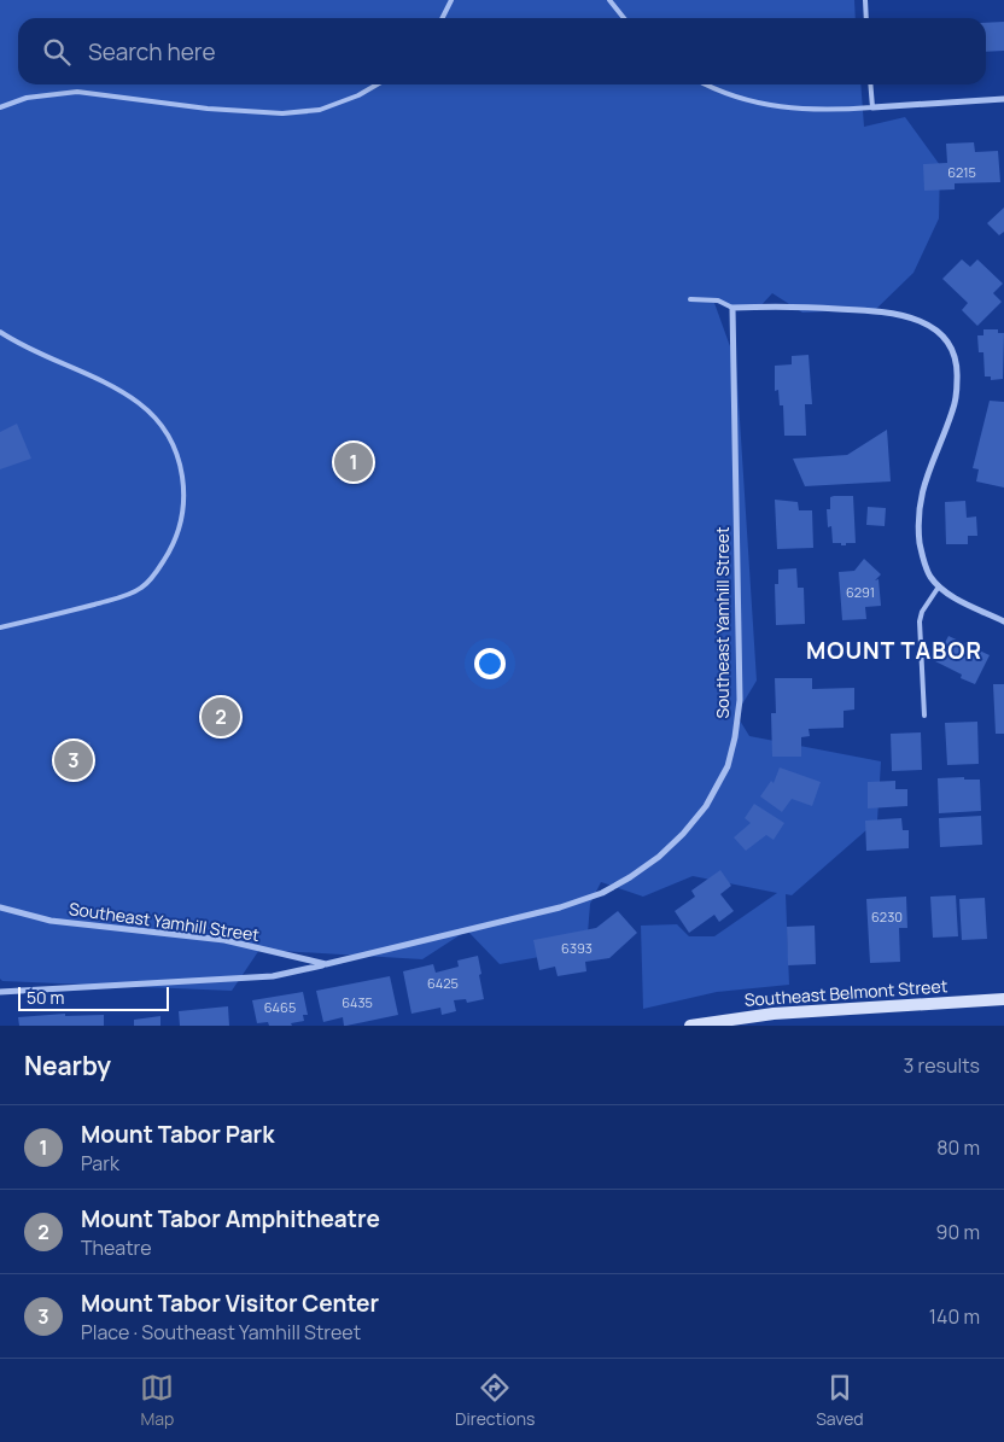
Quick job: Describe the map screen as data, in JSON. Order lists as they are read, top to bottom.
{
  "streets": {
    "street": ["Southeast Yamhill Street", "Southeast Belmont Street"]
  },
  "districts": ["MOUNT TABOR"],
  "house_numbers": [
    "6215",
    "6291",
    "6230",
    "6393",
    "6425",
    "6435",
    "6465"
  ],
  "scale_bar": "50 m",
  "page": {
    "search": "Search here",
    "pins": ["1", "2", "3"],
    "scale": "50 m",
    "heading": ["Nearby", "3 results"],
    "list": [
      {
        "mark": "1",
        "name": "Mount Tabor Park",
        "note": "Park",
        "value": "80 m"
      },
      {
        "mark": "2",
        "name": "Mount Tabor Amphitheatre",
        "note": "Theatre",
        "value": "90 m"
      },
      {
        "mark": "3",
        "name": "Mount Tabor Visitor Center",
        "note": "Place · Southeast Yamhill Street",
        "value": "140 m"
      }
    ],
    "nav": ["Map", "Directions", "Saved"]
  }
}
